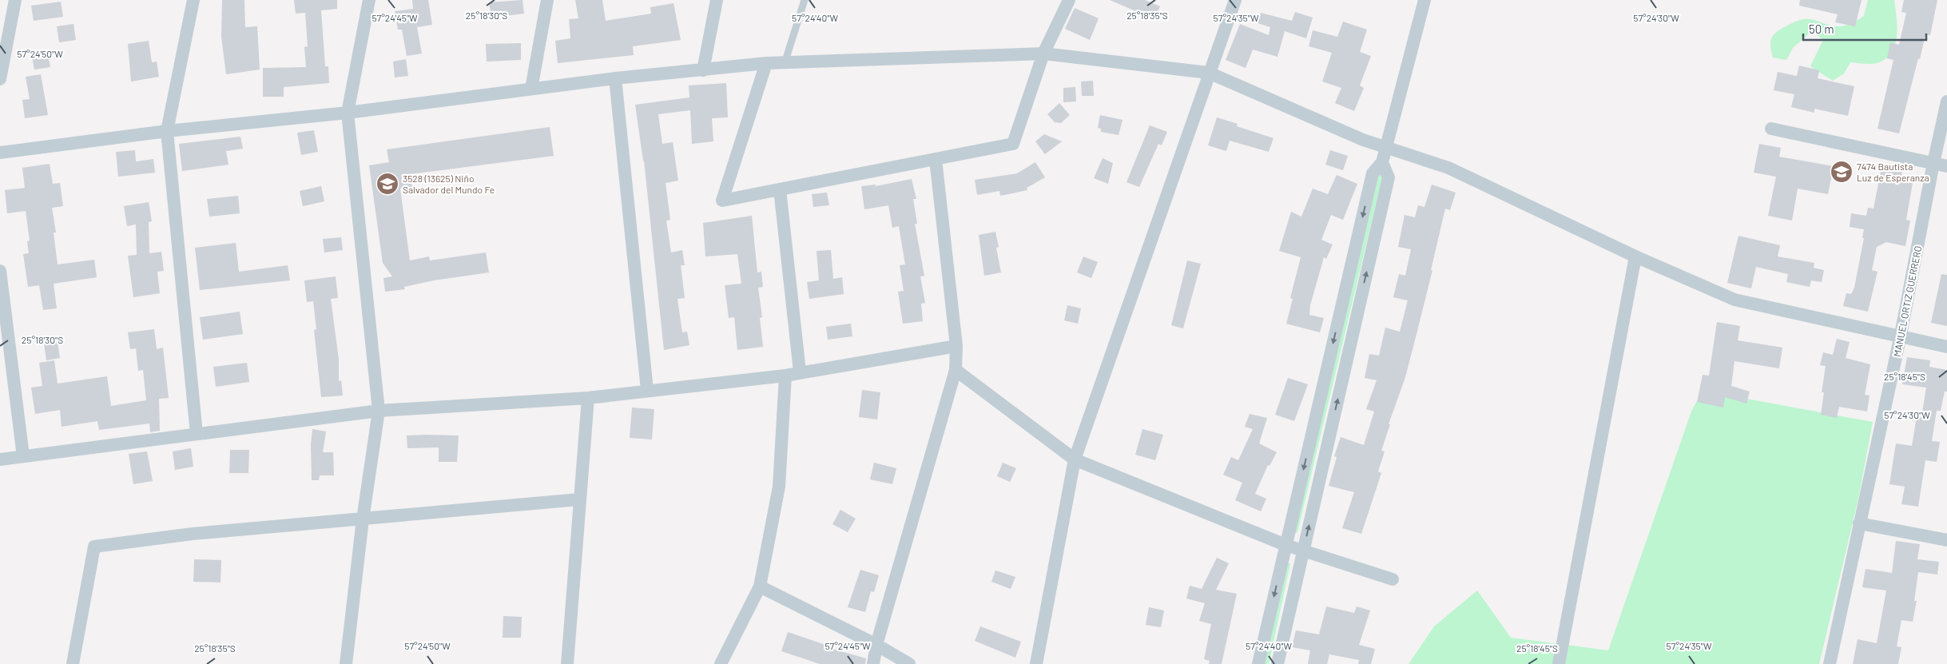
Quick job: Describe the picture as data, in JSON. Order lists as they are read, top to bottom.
{
  "streets": {
    "street": ["MANUEL ORTIZ GUERRERO"]
  },
  "places": {
    "school or university": ["7474 Bautista Luz de Esperanza", "3528 (13625) Niño Salvador del Mundo Fe"]
  },
  "scale_bar": "50 m",
  "coordinates": [
    "25°18'30\"S",
    "25°18'35\"S",
    "57°24'30\"W",
    "57°24'45\"W",
    "57°24'40\"W",
    "57°24'35\"W",
    "57°24'50\"W",
    "25°18'45\"S"
  ]
}
